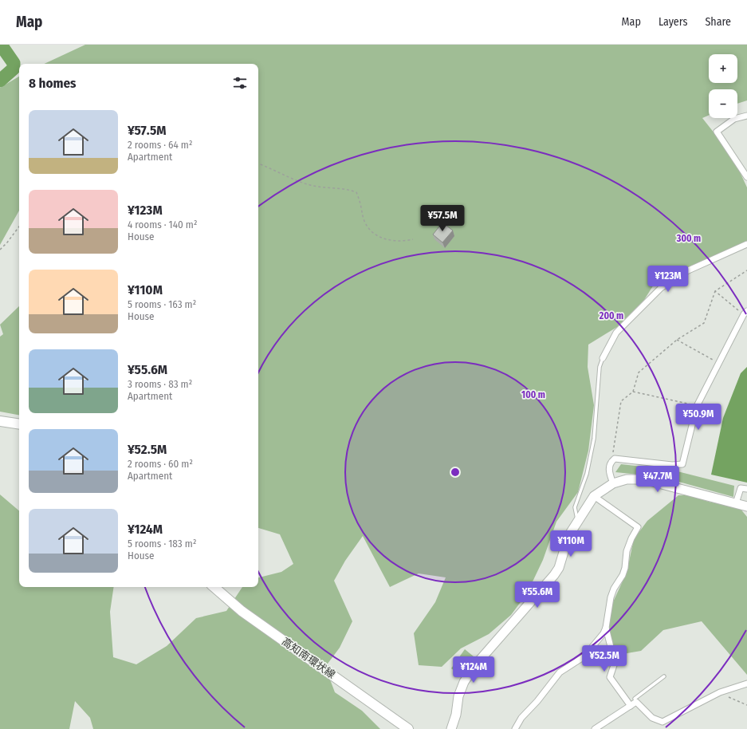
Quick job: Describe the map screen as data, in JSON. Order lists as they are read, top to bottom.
{
  "streets": {
    "main road": ["高知南環状線"]
  },
  "page": {
    "header": "Map",
    "nav": ["Map", "Layers", "Share"],
    "map_buttons": ["+", "−"],
    "heading": "8 homes",
    "list": [
      {
        "name": "¥57.5M",
        "note": "2 rooms · 64 m² · Apartment"
      },
      {
        "name": "¥123M",
        "note": "4 rooms · 140 m² · House"
      },
      {
        "name": "¥110M",
        "note": "5 rooms · 163 m² · House"
      },
      {
        "name": "¥55.6M",
        "note": "3 rooms · 83 m² · Apartment"
      },
      {
        "name": "¥52.5M",
        "note": "2 rooms · 60 m² · Apartment"
      },
      {
        "name": "¥124M",
        "note": "5 rooms · 183 m² · House"
      }
    ],
    "price": [
      "¥57.5M",
      "¥123M",
      "¥50.9M",
      "¥47.7M",
      "¥110M",
      "¥55.6M",
      "¥52.5M",
      "¥124M"
    ]
  },
  "rings": ["300 m", "200 m", "100 m"]
}
